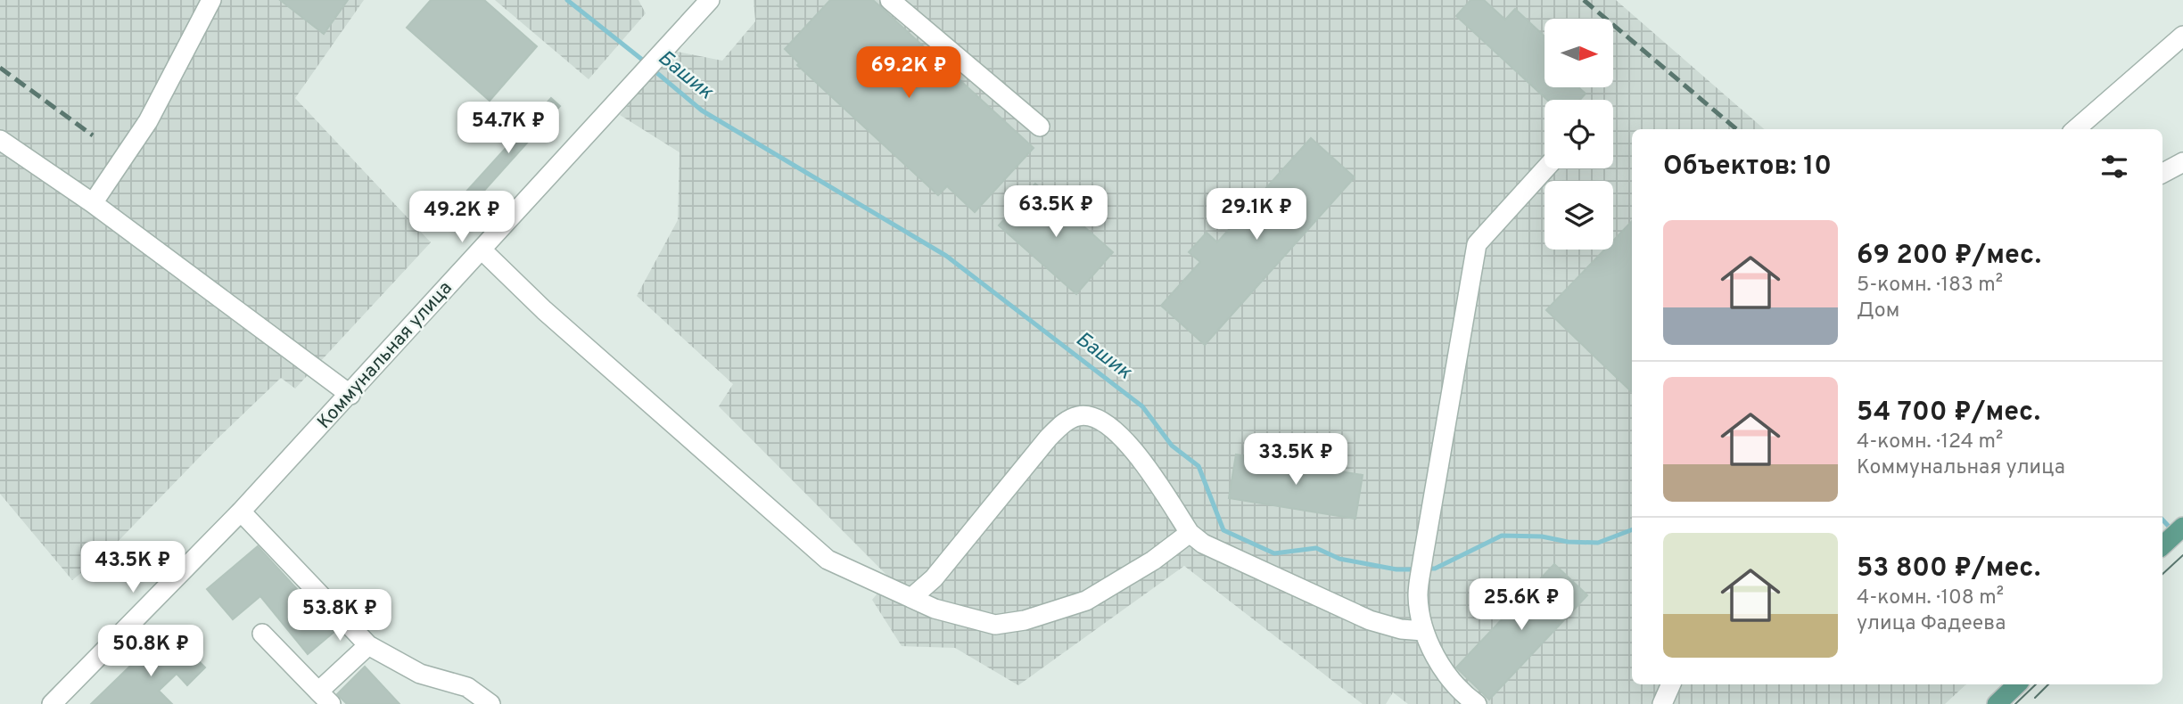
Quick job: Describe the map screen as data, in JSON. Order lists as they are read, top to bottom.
{
  "streets": {
    "street": ["Коммунальная улица"]
  },
  "water": ["Башик"],
  "north": "right",
  "page": {
    "price": [
      "69.2K ₽",
      "54.7K ₽",
      "63.5K ₽",
      "29.1K ₽",
      "49.2K ₽",
      "33.5K ₽",
      "43.5K ₽",
      "25.6K ₽",
      "53.8K ₽",
      "50.8K ₽"
    ],
    "heading": "Объектов: 10",
    "list": [
      {
        "name": "69 200 ₽/мес.",
        "note": "5-комн. · 183 m² · Дом"
      },
      {
        "name": "54 700 ₽/мес.",
        "note": "4-комн. · 124 m² · Коммунальная улица"
      },
      {
        "name": "53 800 ₽/мес.",
        "note": "4-комн. · 108 m² · улица Фадеева"
      }
    ]
  }
}
